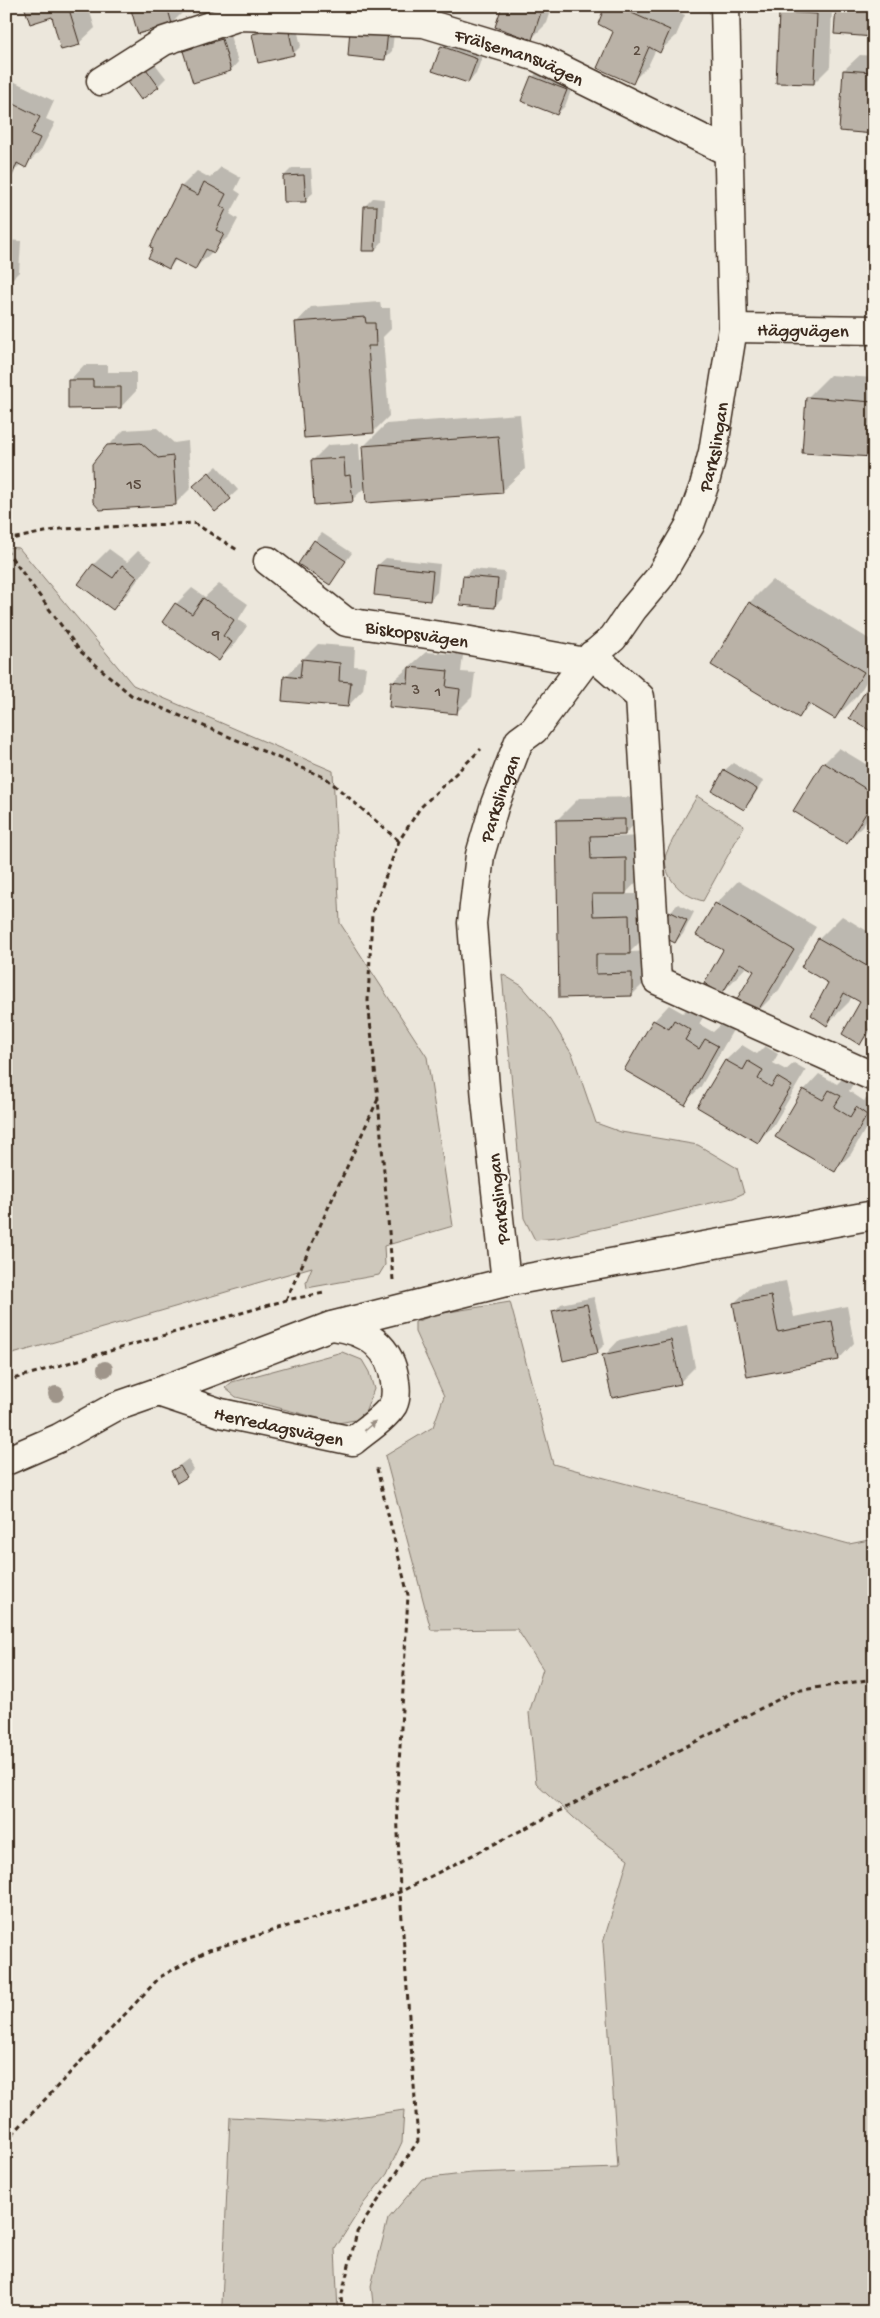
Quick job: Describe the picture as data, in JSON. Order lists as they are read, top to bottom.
{
  "streets": {
    "street": [
      "Frälsemansvägen",
      "Häggvägen",
      "Parkslingan",
      "Biskopsvägen",
      "Herredagsvägen"
    ]
  },
  "crossings": [
    ["Frälsemansvägen", "Parkslingan"],
    ["Häggvägen", "Parkslingan"],
    ["Parkslingan", "Biskopsvägen"]
  ],
  "house_numbers": [
    "2",
    "15",
    "9",
    "3",
    "1"
  ]
}
